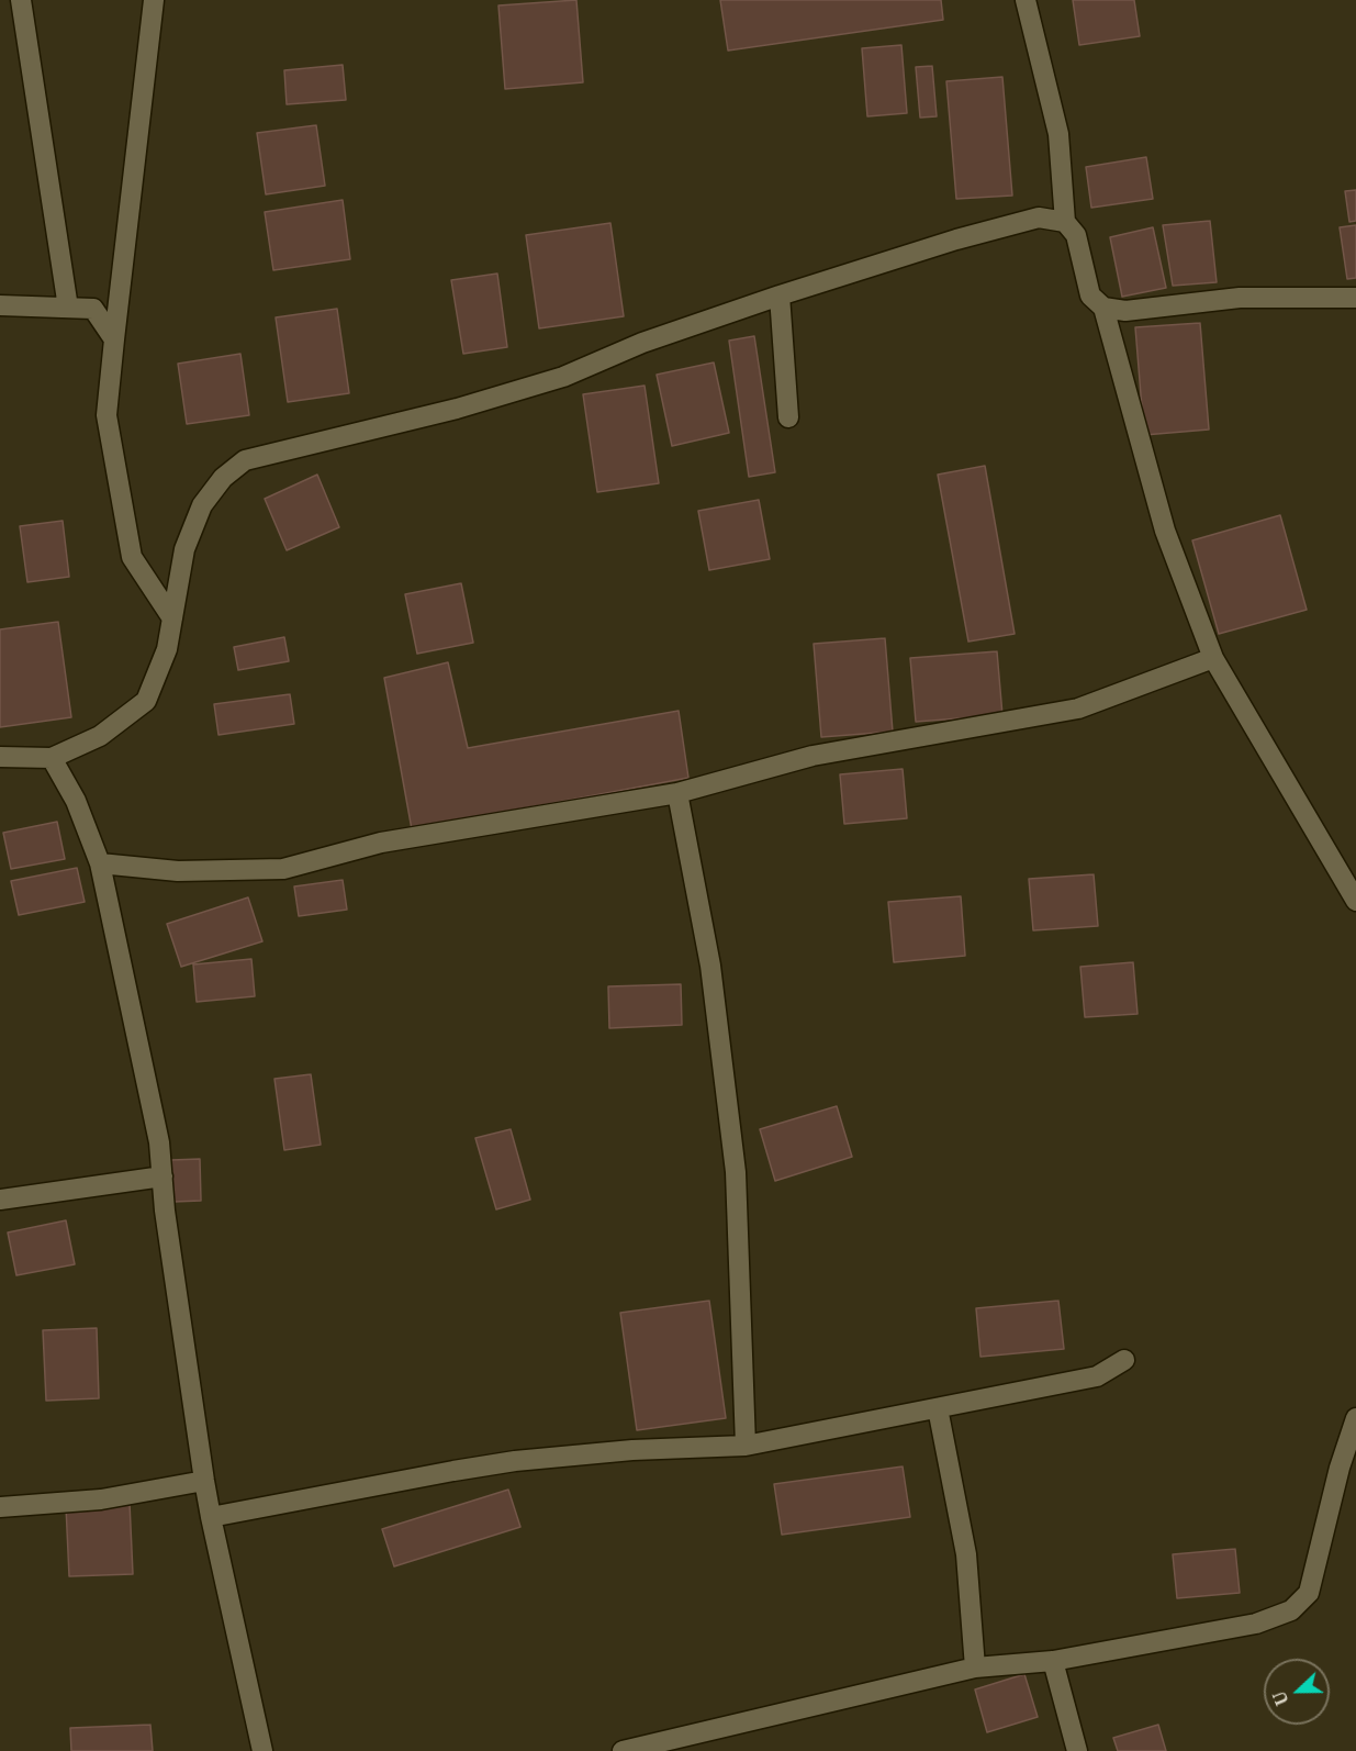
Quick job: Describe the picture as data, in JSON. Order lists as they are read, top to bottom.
{
  "north": "left"
}
